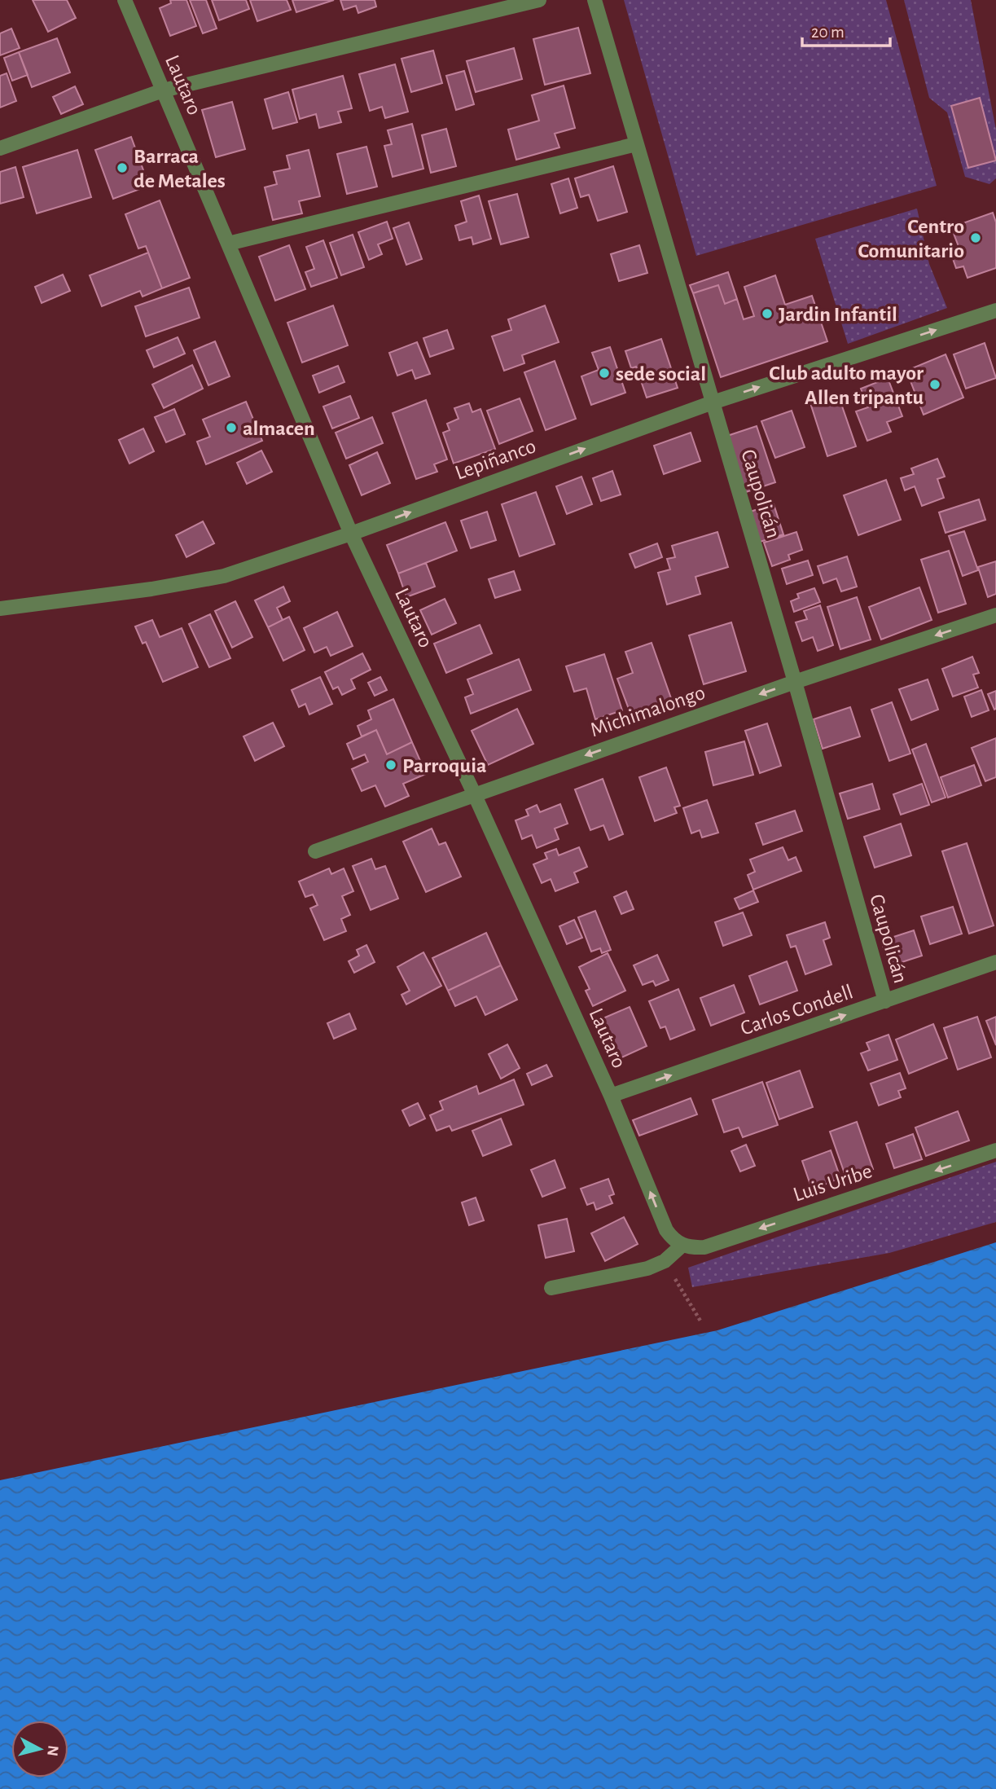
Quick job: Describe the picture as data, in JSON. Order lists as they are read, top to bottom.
{
  "streets": {
    "street": [
      "Lautaro",
      "Lepiñanco",
      "Caupolicán",
      "Michimalongo",
      "Carlos Condell",
      "Luis Uribe"
    ]
  },
  "crossings": [
    ["Lautaro", "Lepiñanco"],
    ["Lautaro", "Michimalongo"],
    ["Lautaro", "Carlos Condell"],
    ["Lautaro", "Luis Uribe"],
    ["Lepiñanco", "Caupolicán"],
    ["Caupolicán", "Michimalongo"],
    ["Caupolicán", "Carlos Condell"]
  ],
  "one_way": [
    "Lepiñanco",
    "Michimalongo",
    "Carlos Condell",
    "Luis Uribe"
  ],
  "places": [
    "Barraca de Metales",
    "Centro Comunitario",
    "Jardin Infantil",
    "sede social",
    "Club adulto mayor Allen tripantu",
    "almacen",
    "Parroquia"
  ],
  "scale_bar": "20 m",
  "north": "right"
}
